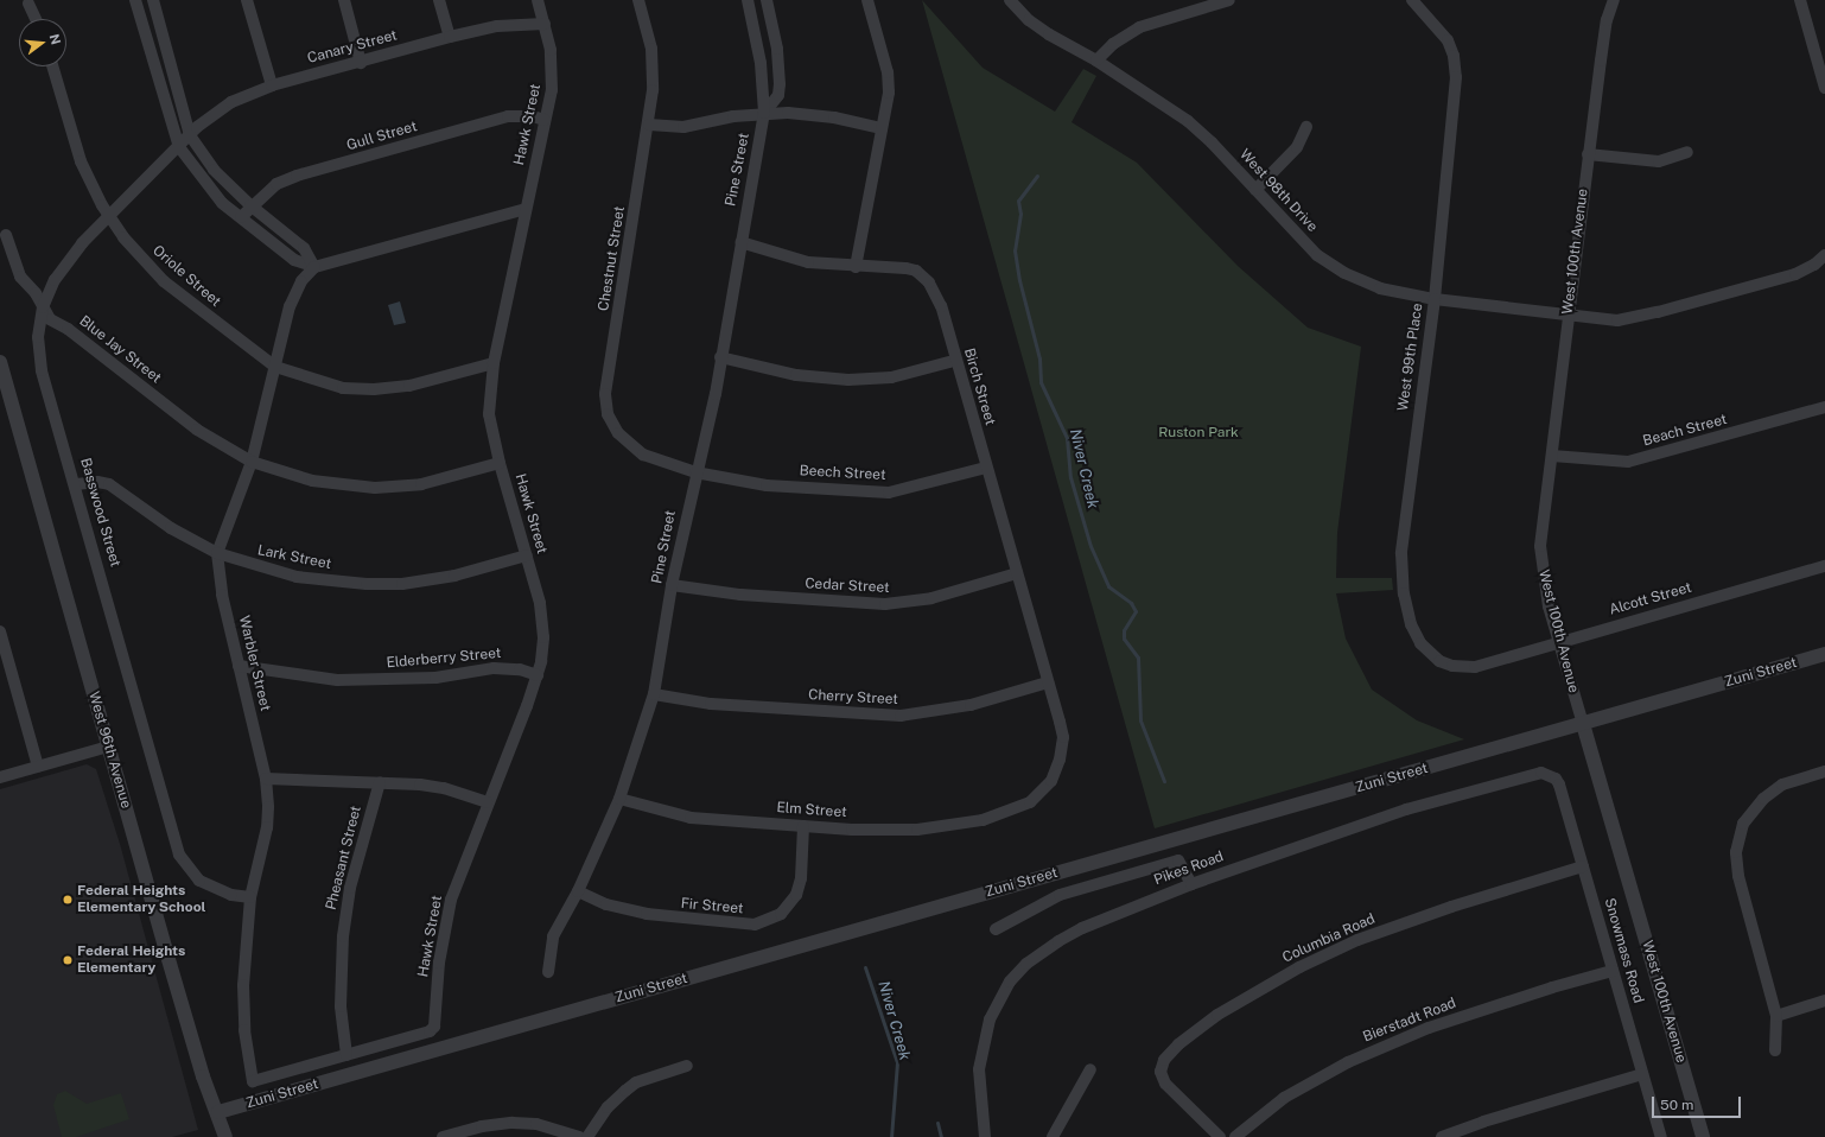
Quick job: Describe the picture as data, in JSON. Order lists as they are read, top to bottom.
{
  "streets": {
    "street": [
      "Canary Street",
      "Hawk Street",
      "Gull Street",
      "Pine Street",
      "West 98th Drive",
      "West 100th Avenue",
      "Chestnut Street",
      "Oriole Street",
      "Blue Jay Street",
      "West 99th Place",
      "Birch Street",
      "Beach Street",
      "Beech Street",
      "Basswood Street",
      "Lark Street",
      "Cedar Street",
      "Alcott Street",
      "Elderberry Street",
      "Warbler Street",
      "Zuni Street",
      "Cherry Street",
      "West 96th Avenue",
      "Elm Street",
      "Pheasant Street",
      "Pikes Road",
      "Fir Street",
      "Columbia Road",
      "Snowmass Road",
      "Bierstadt Road"
    ]
  },
  "crossings": [
    ["Canary Street", "Hawk Street"],
    ["Canary Street", "Basswood Street"],
    ["Hawk Street", "Gull Street"],
    ["Hawk Street", "Oriole Street"],
    ["Hawk Street", "Blue Jay Street"],
    ["Hawk Street", "Lark Street"],
    ["Hawk Street", "Elderberry Street"],
    ["Hawk Street", "Warbler Street"],
    ["Hawk Street", "Pheasant Street"],
    ["Pine Street", "Chestnut Street"],
    ["Pine Street", "Birch Street"],
    ["Pine Street", "Beech Street"],
    ["Pine Street", "Cedar Street"],
    ["Pine Street", "Cherry Street"],
    ["Pine Street", "Elm Street"],
    ["Pine Street", "Fir Street"],
    ["West 98th Drive", "West 100th Avenue"],
    ["West 98th Drive", "West 99th Place"],
    ["West 100th Avenue", "Beach Street"],
    ["West 100th Avenue", "Alcott Street"],
    ["West 100th Avenue", "Zuni Street"],
    ["Chestnut Street", "Beech Street"],
    ["Oriole Street", "Basswood Street"],
    ["Oriole Street", "Warbler Street"],
    ["Blue Jay Street", "Basswood Street"],
    ["Blue Jay Street", "Warbler Street"],
    ["West 99th Place", "Alcott Street"],
    ["Birch Street", "Beech Street"],
    ["Birch Street", "Cedar Street"],
    ["Birch Street", "Cherry Street"],
    ["Birch Street", "Elm Street"],
    ["Basswood Street", "Lark Street"],
    ["Basswood Street", "Warbler Street"],
    ["Lark Street", "Warbler Street"],
    ["Elderberry Street", "Warbler Street"],
    ["Warbler Street", "Pheasant Street"],
    ["Zuni Street", "West 96th Avenue"],
    ["Elm Street", "Fir Street"],
    ["Pikes Road", "Snowmass Road"],
    ["Columbia Road", "Snowmass Road"],
    ["Snowmass Road", "Bierstadt Road"]
  ],
  "water": ["Niver Creek"],
  "parks": ["Ruston Park"],
  "places": ["Federal Heights Elementary School", "Federal Heights Elementary"],
  "scale_bar": "50 m",
  "north": "right"
}
